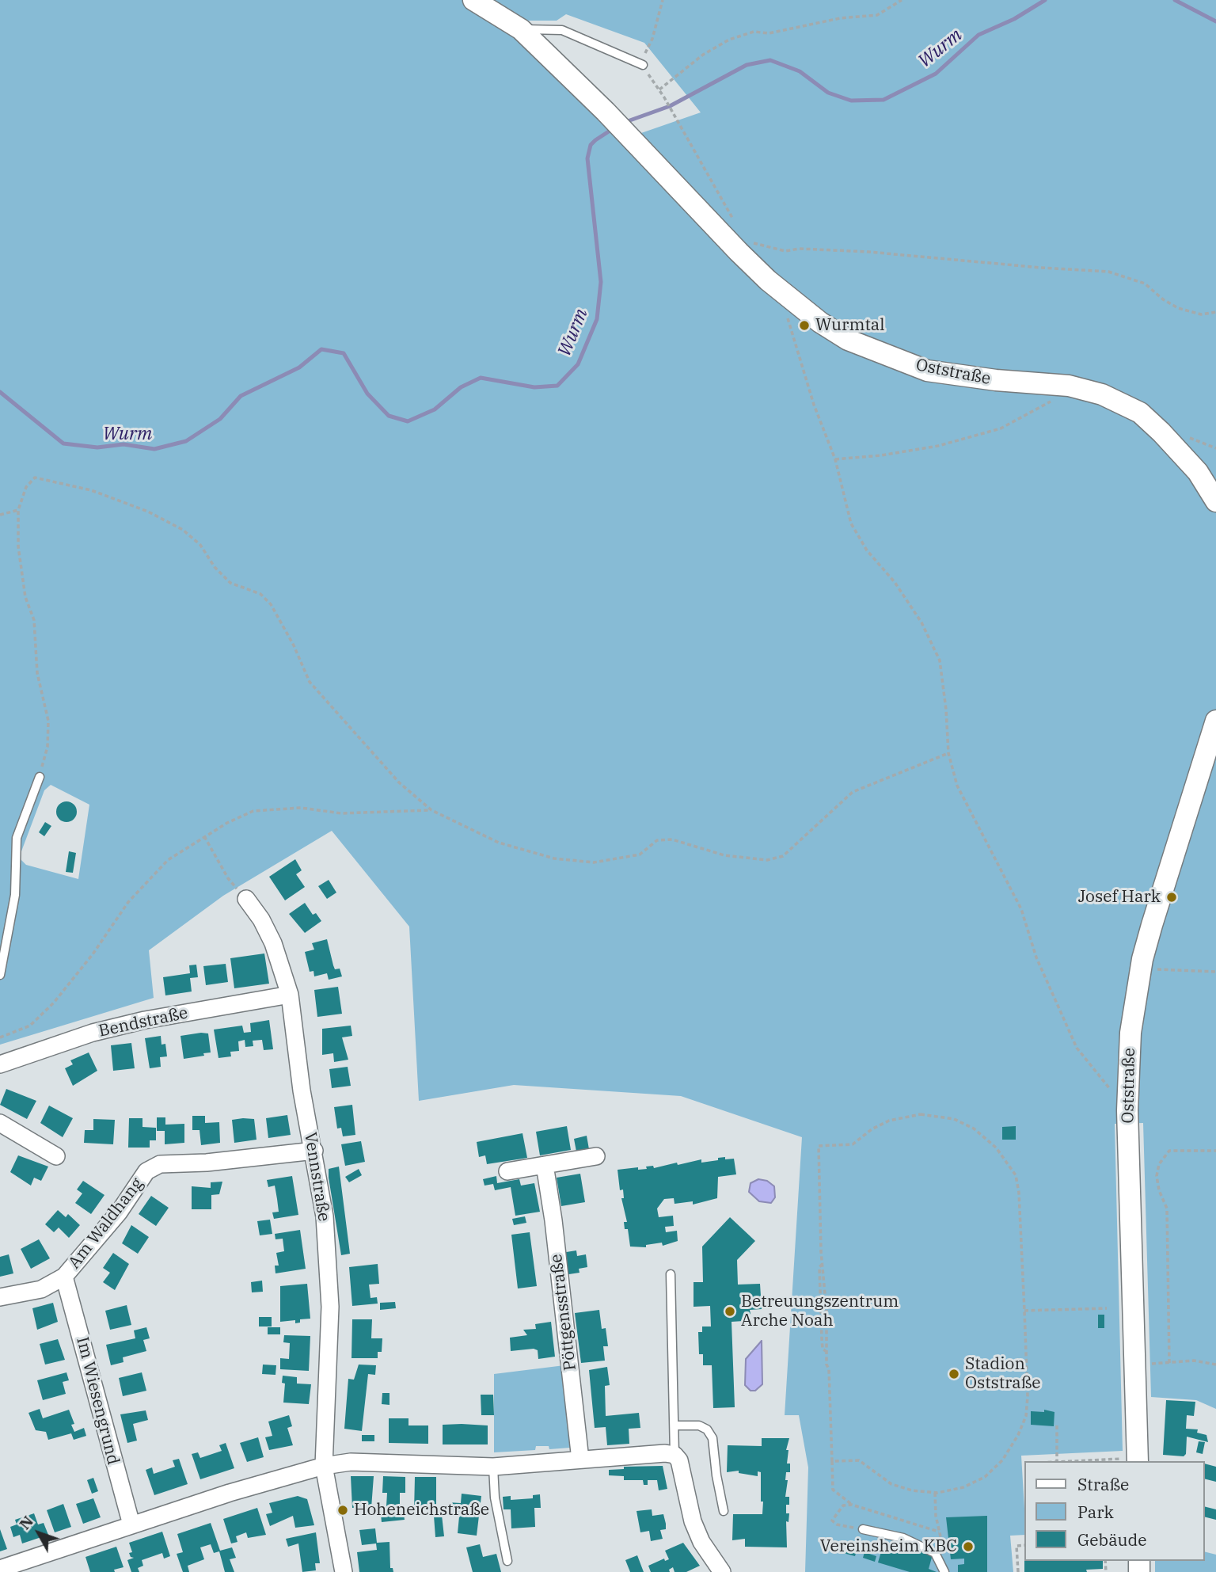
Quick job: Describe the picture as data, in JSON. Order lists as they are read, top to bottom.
{
  "streets": {
    "street": [
      "Oststraße",
      "Bendstraße",
      "Vennstraße",
      "Am Waldhang",
      "Pöttgensstraße",
      "Im Wiesengrund"
    ]
  },
  "crossings": [
    ["Bendstraße", "Vennstraße"],
    ["Vennstraße", "Am Waldhang"],
    ["Am Waldhang", "Im Wiesengrund"]
  ],
  "water": ["Wurm"],
  "places": [
    "Wurmtal",
    "Josef Hark",
    "Betreuungszentrum Arche Noah",
    "Stadion Oststraße",
    "Hoheneichstraße",
    "Vereinsheim KBC"
  ],
  "legend": ["Straße", "Park", "Gebäude"],
  "north": "top left"
}
